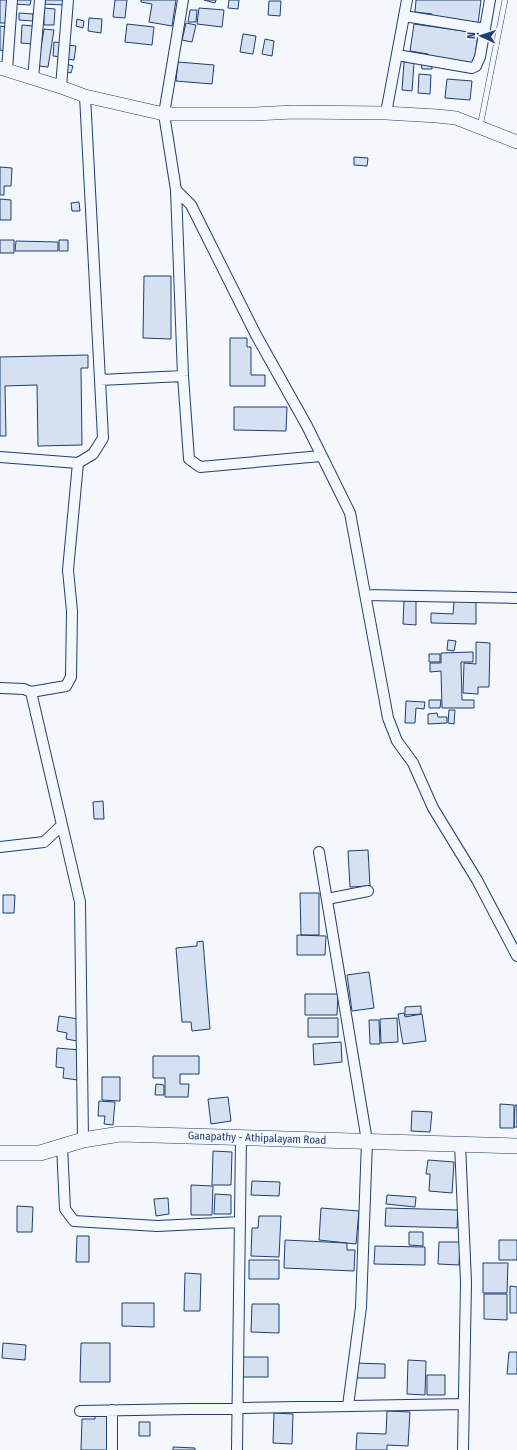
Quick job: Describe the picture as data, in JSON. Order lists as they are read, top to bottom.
{
  "streets": {
    "main road": ["Ganapathy - Athipalayam Road"]
  },
  "north": "left"
}
